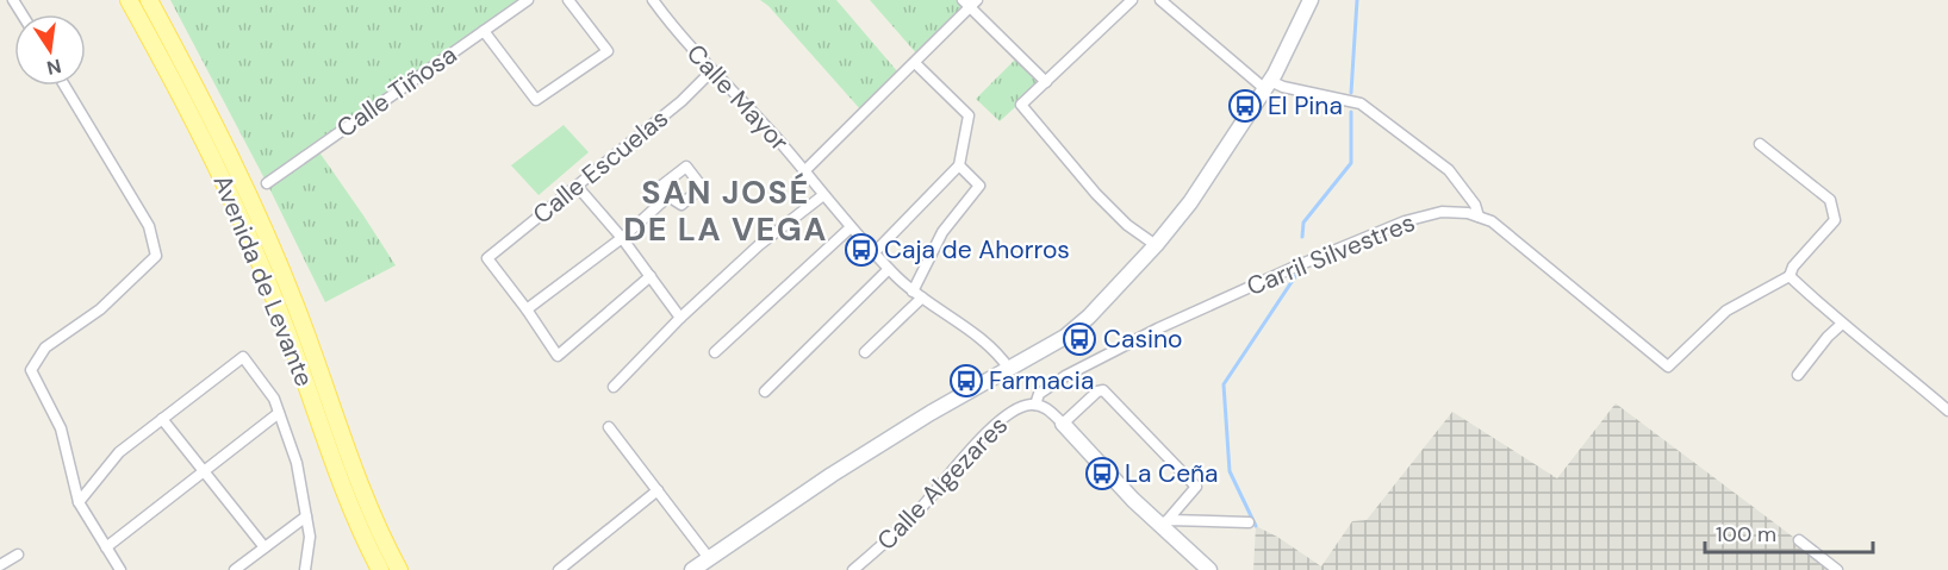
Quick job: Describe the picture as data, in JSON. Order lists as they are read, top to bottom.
{
  "streets": {
    "main road": ["Avenida de Levante"],
    "street": [
      "Calle Tiñosa",
      "Calle Mayor",
      "Calle Escuelas",
      "Carril Silvestres",
      "Calle Algezares"
    ]
  },
  "crossings": [
    ["Calle Mayor", "Calle Escuelas"],
    ["Carril Silvestres", "Calle Algezares"]
  ],
  "districts": ["SAN JOSÉ DE LA VEGA"],
  "places": {
    "bus stop": [
      "El Pina",
      "Caja de Ahorros",
      "Casino",
      "Farmacia",
      "La Ceña"
    ]
  },
  "scale_bar": "100 m",
  "north": "bottom"
}
